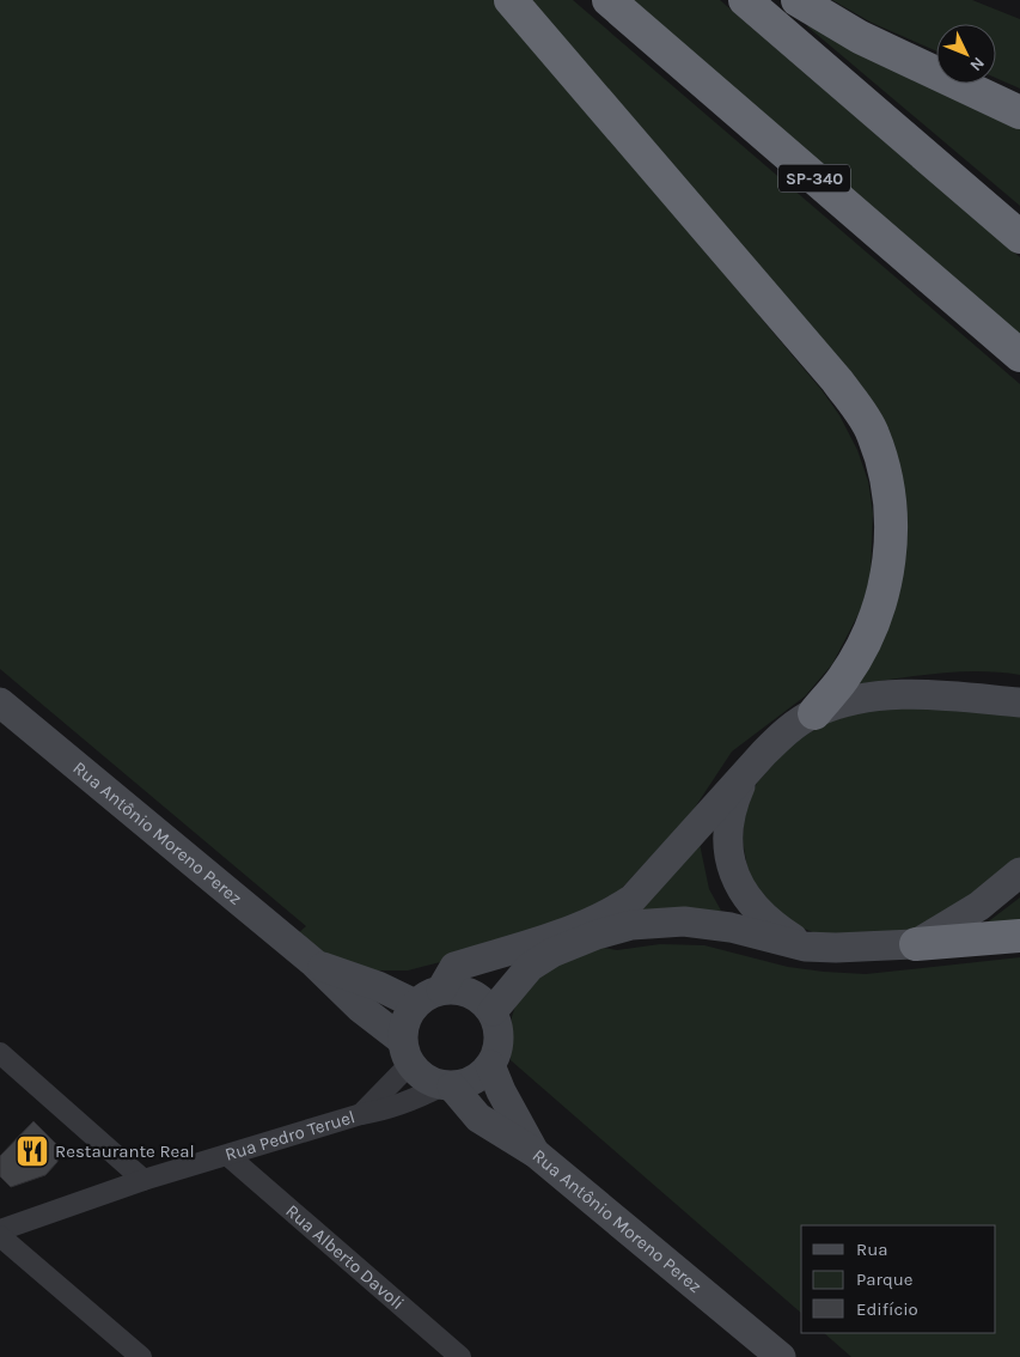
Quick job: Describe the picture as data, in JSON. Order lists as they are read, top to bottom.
{
  "streets": {
    "highway": ["SP-340"],
    "street": ["Rua Antônio Moreno Perez", "Rua Pedro Teruel", "Rua Alberto Davoli"]
  },
  "crossings": [
    ["Rua Antônio Moreno Perez", "Rua Pedro Teruel"],
    ["Rua Pedro Teruel", "Rua Alberto Davoli"]
  ],
  "places": {
    "restaurant": ["Restaurante Real"]
  },
  "legend": ["Rua", "Parque", "Edifício"],
  "north": "bottom right"
}
